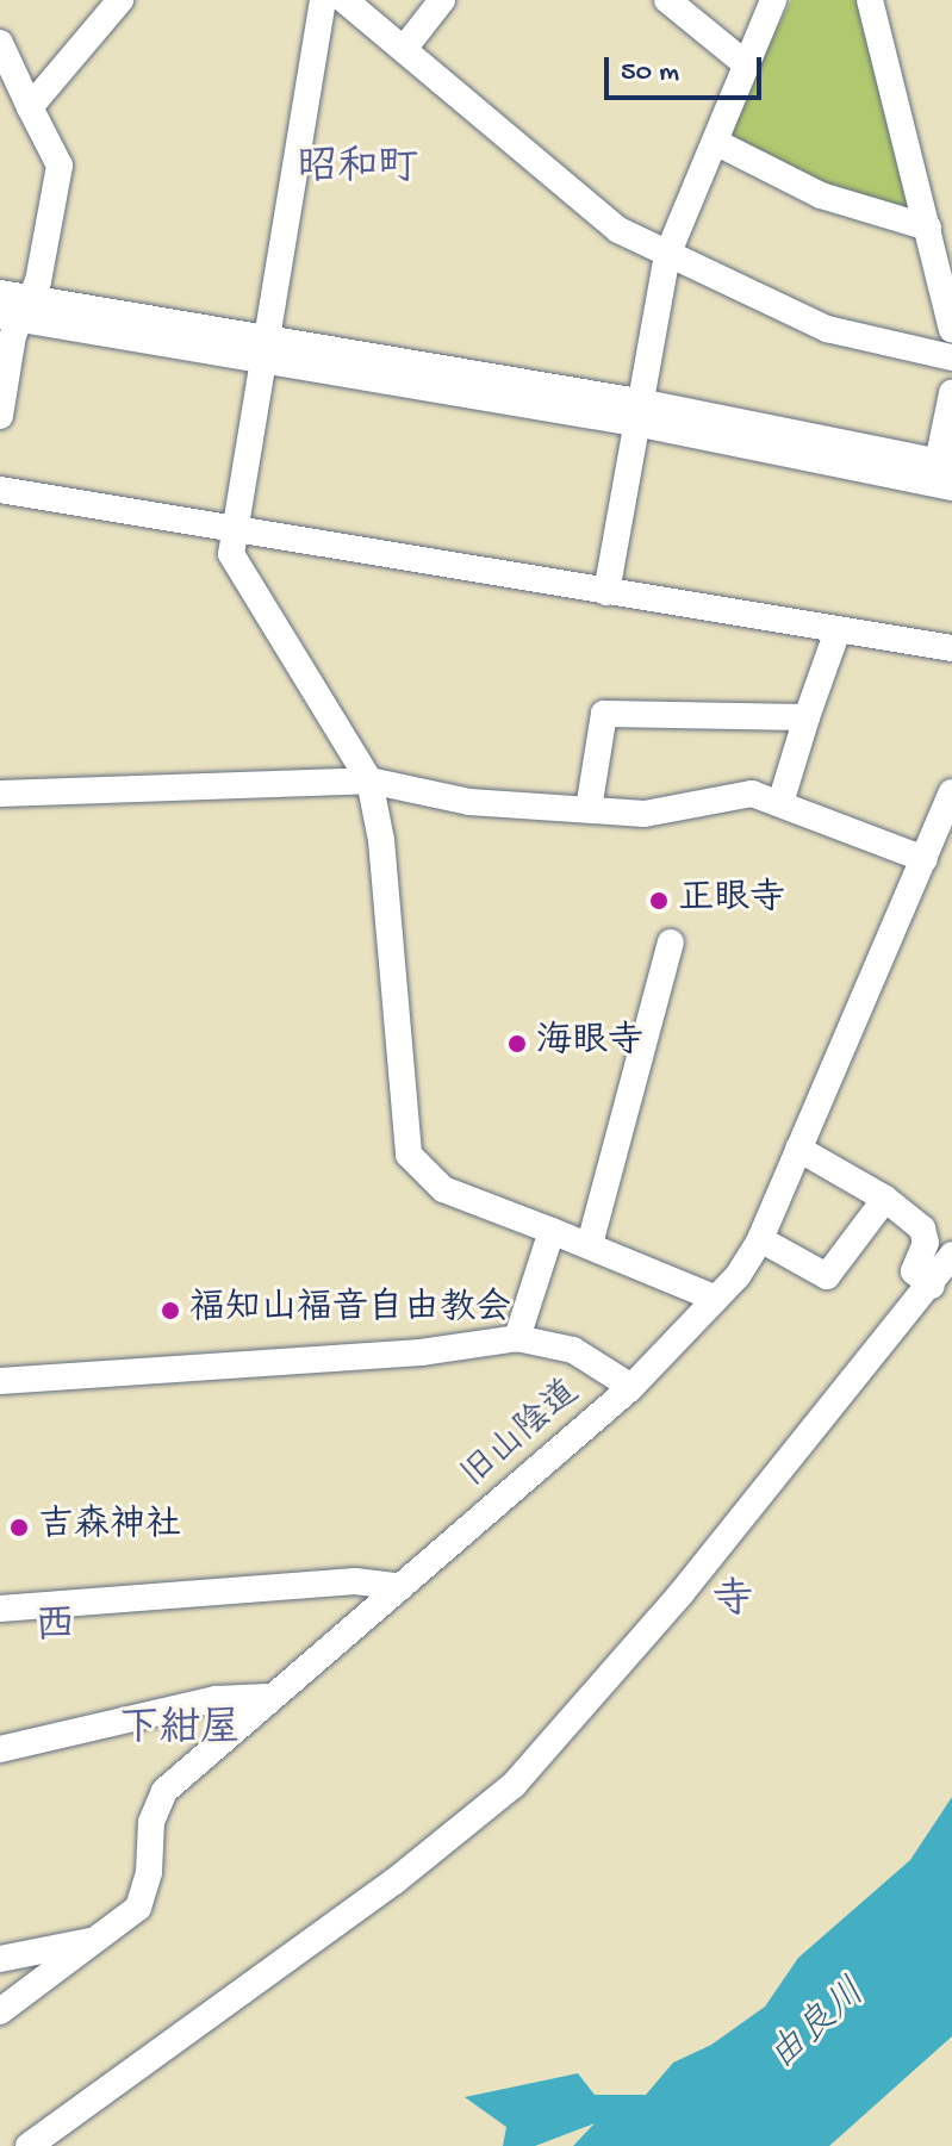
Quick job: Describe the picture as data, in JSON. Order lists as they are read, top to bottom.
{
  "streets": {
    "street": ["旧山陰道"]
  },
  "districts": [
    "昭和町",
    "寺",
    "西",
    "下紺屋"
  ],
  "water": ["由良川"],
  "places": [
    "正眼寺",
    "海眼寺",
    "福知山福音自由教会",
    "吉森神社"
  ],
  "scale_bar": "50 m"
}
